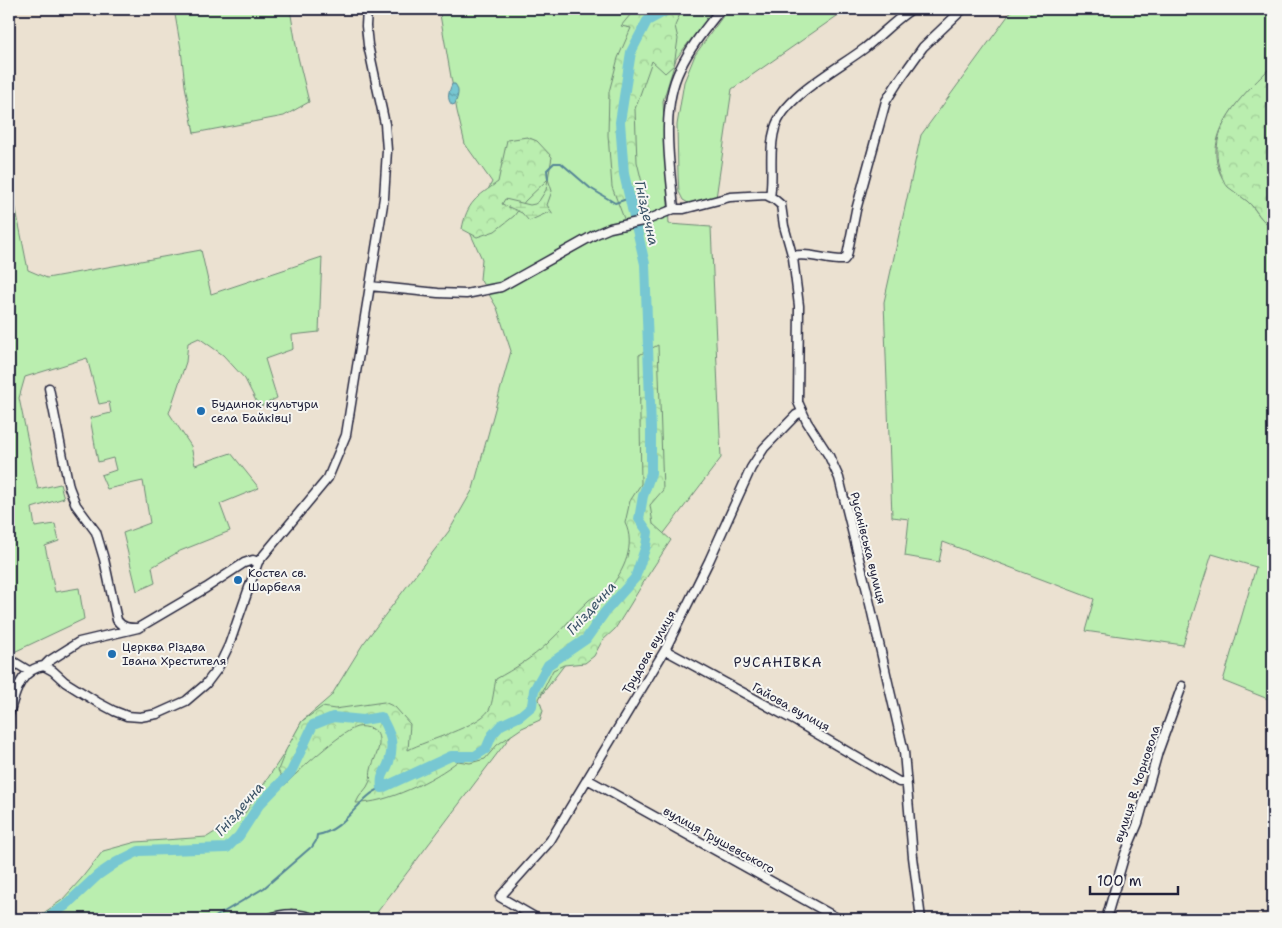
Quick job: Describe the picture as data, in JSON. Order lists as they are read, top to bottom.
{
  "streets": {
    "street": [
      "Русанівська вулиця",
      "Трудова вулиця",
      "Гайова вулиця",
      "вулиця В. Чорновола",
      "вулиця Грушевського"
    ]
  },
  "crossings": [
    ["Русанівська вулиця", "Трудова вулиця"],
    ["Русанівська вулиця", "Гайова вулиця"],
    ["Трудова вулиця", "Гайова вулиця"],
    ["Трудова вулиця", "вулиця Грушевського"]
  ],
  "districts": ["РУСАНІВКА"],
  "water": ["Гніздечна"],
  "places": ["Будинок культури села Байківці", "Костел св. Шарбеля", "Церква Різдва Івана Хрестителя"],
  "scale_bar": "100 m"
}
